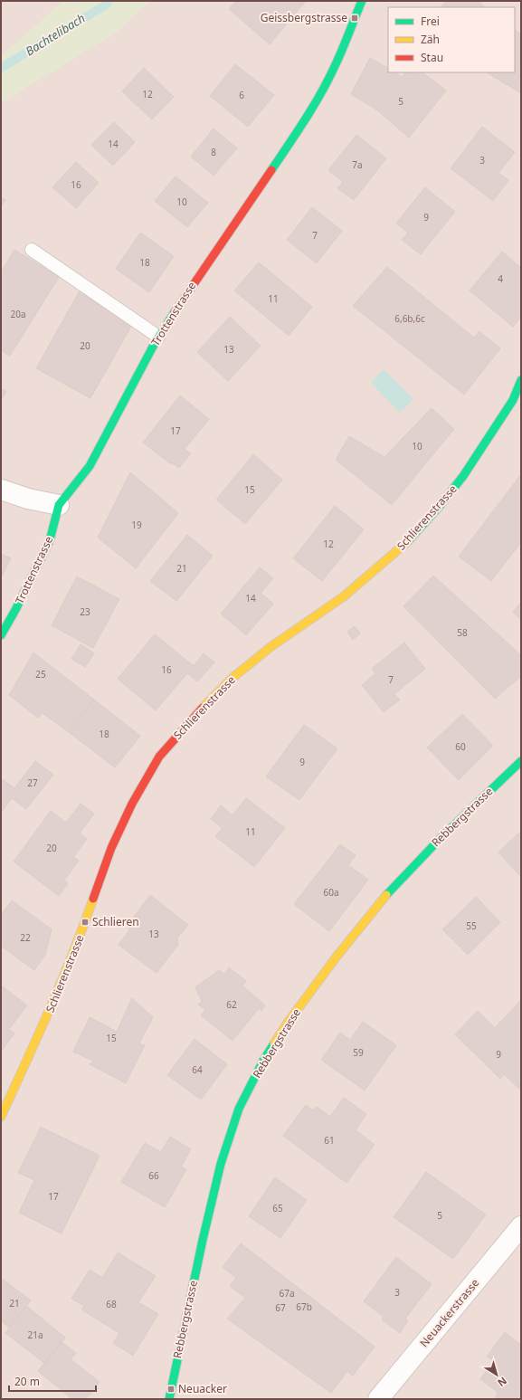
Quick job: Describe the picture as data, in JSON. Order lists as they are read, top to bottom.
{
  "streets": {
    "street": [
      "Trottenstrasse",
      "Schlierenstrasse",
      "Rebbergstrasse",
      "Neuackerstrasse"
    ]
  },
  "water": ["Bachtelibach"],
  "places": {
    "transit": ["Geissbergstrasse", "Schlieren", "Neuacker"]
  },
  "house_numbers": [
    "12",
    "6",
    "5",
    "14",
    "8",
    "3",
    "7a",
    "16",
    "10",
    "9",
    "7",
    "18",
    "4",
    "11",
    "20a",
    "6,6b,6c",
    "20",
    "13",
    "17",
    "10",
    "15",
    "19",
    "12",
    "21",
    "14",
    "23",
    "58",
    "16",
    "25",
    "7",
    "18",
    "60",
    "9",
    "27",
    "11",
    "20",
    "60a",
    "55",
    "13",
    "22",
    "62",
    "15",
    "59",
    "9",
    "64",
    "61",
    "66",
    "17",
    "65",
    "5",
    "3",
    "67a",
    "21",
    "68",
    "67b",
    "67",
    "21a"
  ],
  "legend": ["Frei", "Zäh", "Stau"],
  "scale_bar": "20 m",
  "north": "bottom right"
}
